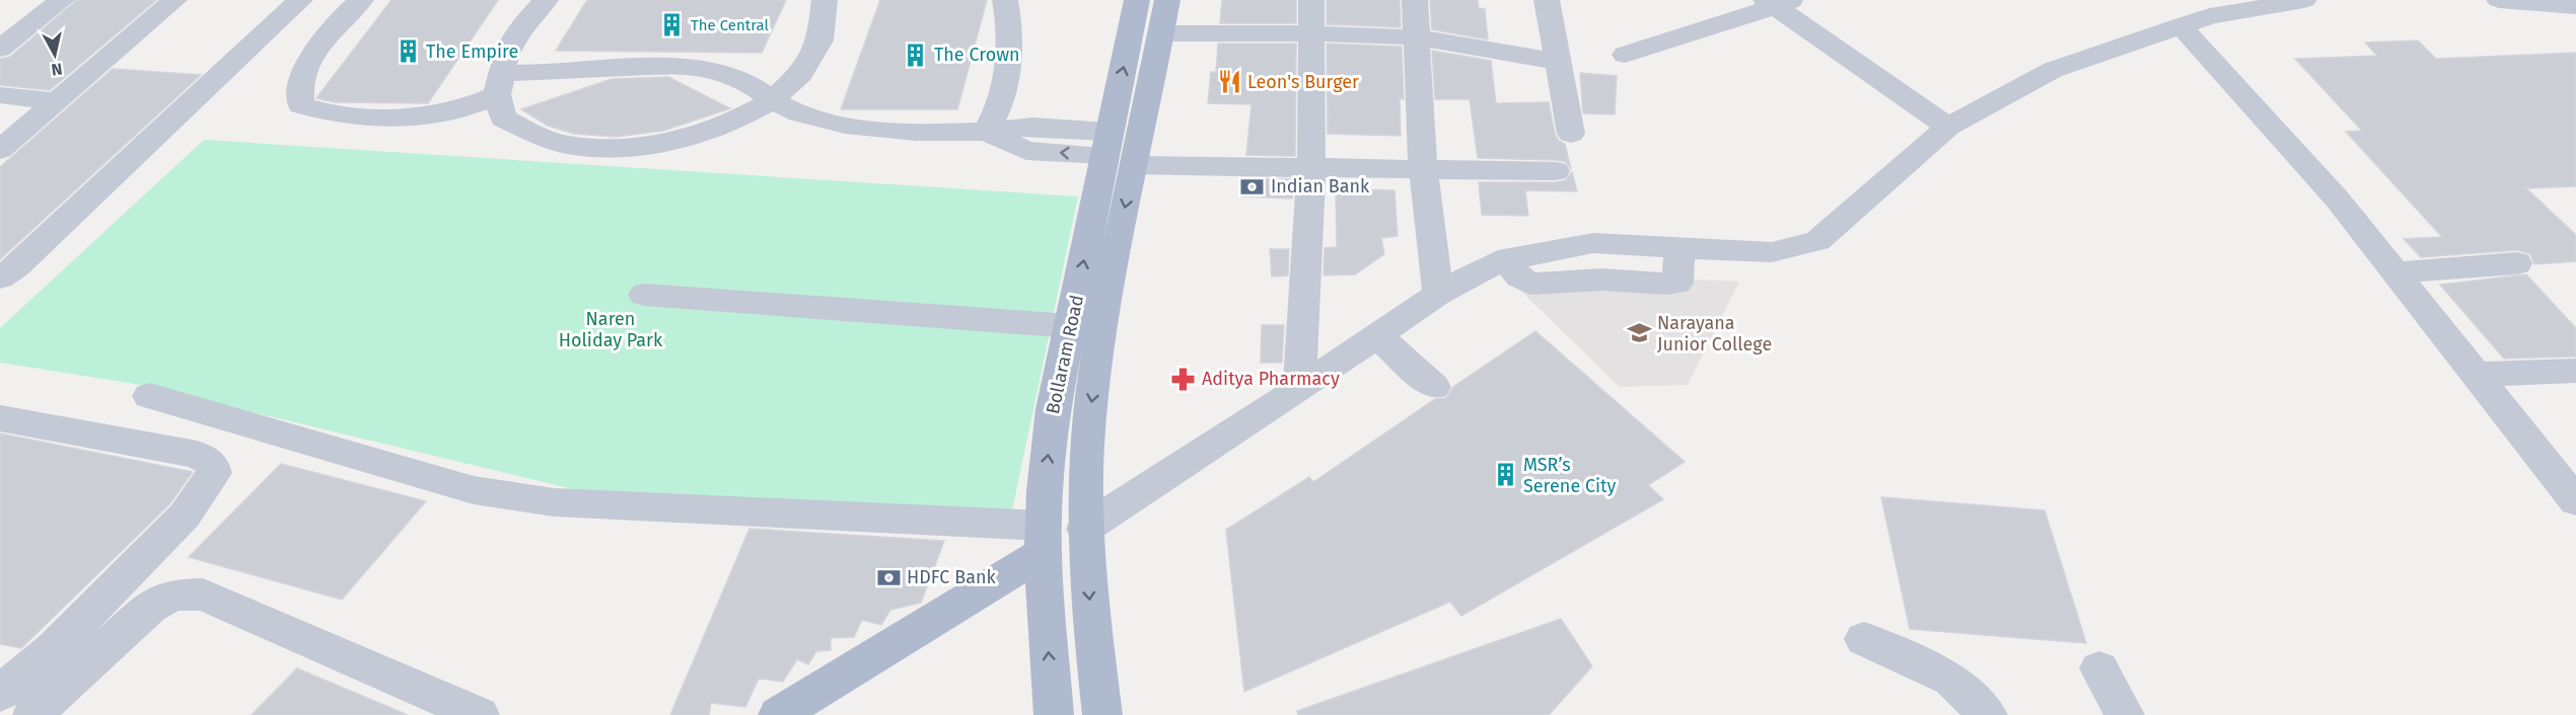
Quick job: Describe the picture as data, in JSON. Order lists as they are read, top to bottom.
{
  "streets": {
    "main road": ["Bollaram Road"]
  },
  "parks": ["Naren Holiday Park"],
  "places": {
    "building": [
      "The Central",
      "The Empire",
      "The Crown",
      "MSR’s Serene City"
    ],
    "restaurant": ["Leon's Burger"],
    "bank": ["Indian Bank", "HDFC Bank"],
    "school or university": ["Narayana Junior College"],
    "pharmacy": ["Aditya Pharmacy"]
  },
  "north": "bottom"
}
